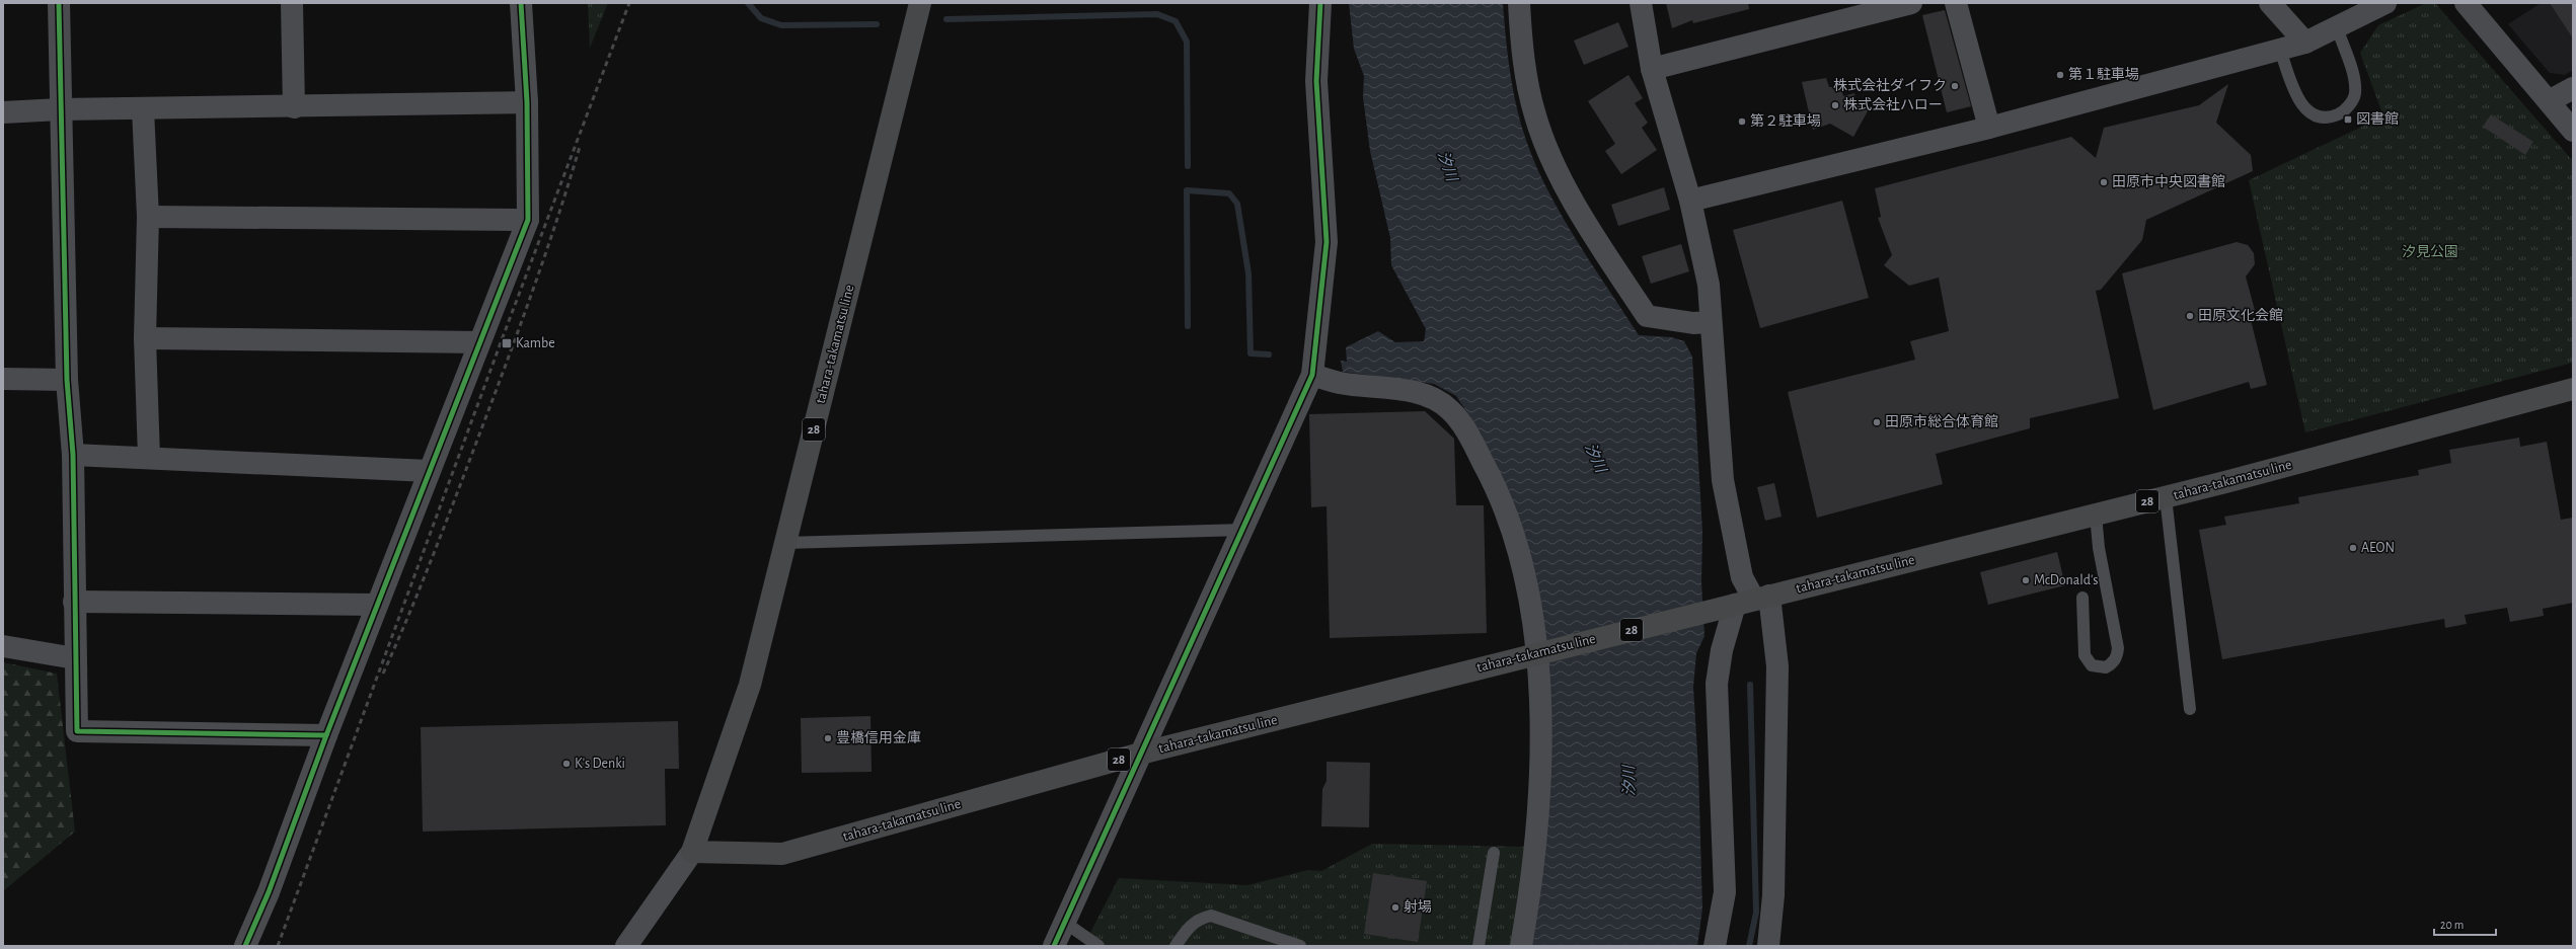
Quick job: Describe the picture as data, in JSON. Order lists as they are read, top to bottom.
{
  "streets": {
    "main road": ["tahara-takamatsu line", "28"]
  },
  "water": ["汐川"],
  "parks": ["汐見公園"],
  "places": {
    "other": [
      "第１駐車場",
      "株式会社ダイフク",
      "株式会社ハロー",
      "第２駐車場",
      "田原市中央図書館",
      "田原文化会館",
      "田原市総合体育館",
      "AEON",
      "McDonald's",
      "豊橋信用金庫",
      "K's Denki",
      "射場"
    ],
    "transit": ["図書館", "Kambe"]
  },
  "scale_bar": "20 m"
}
